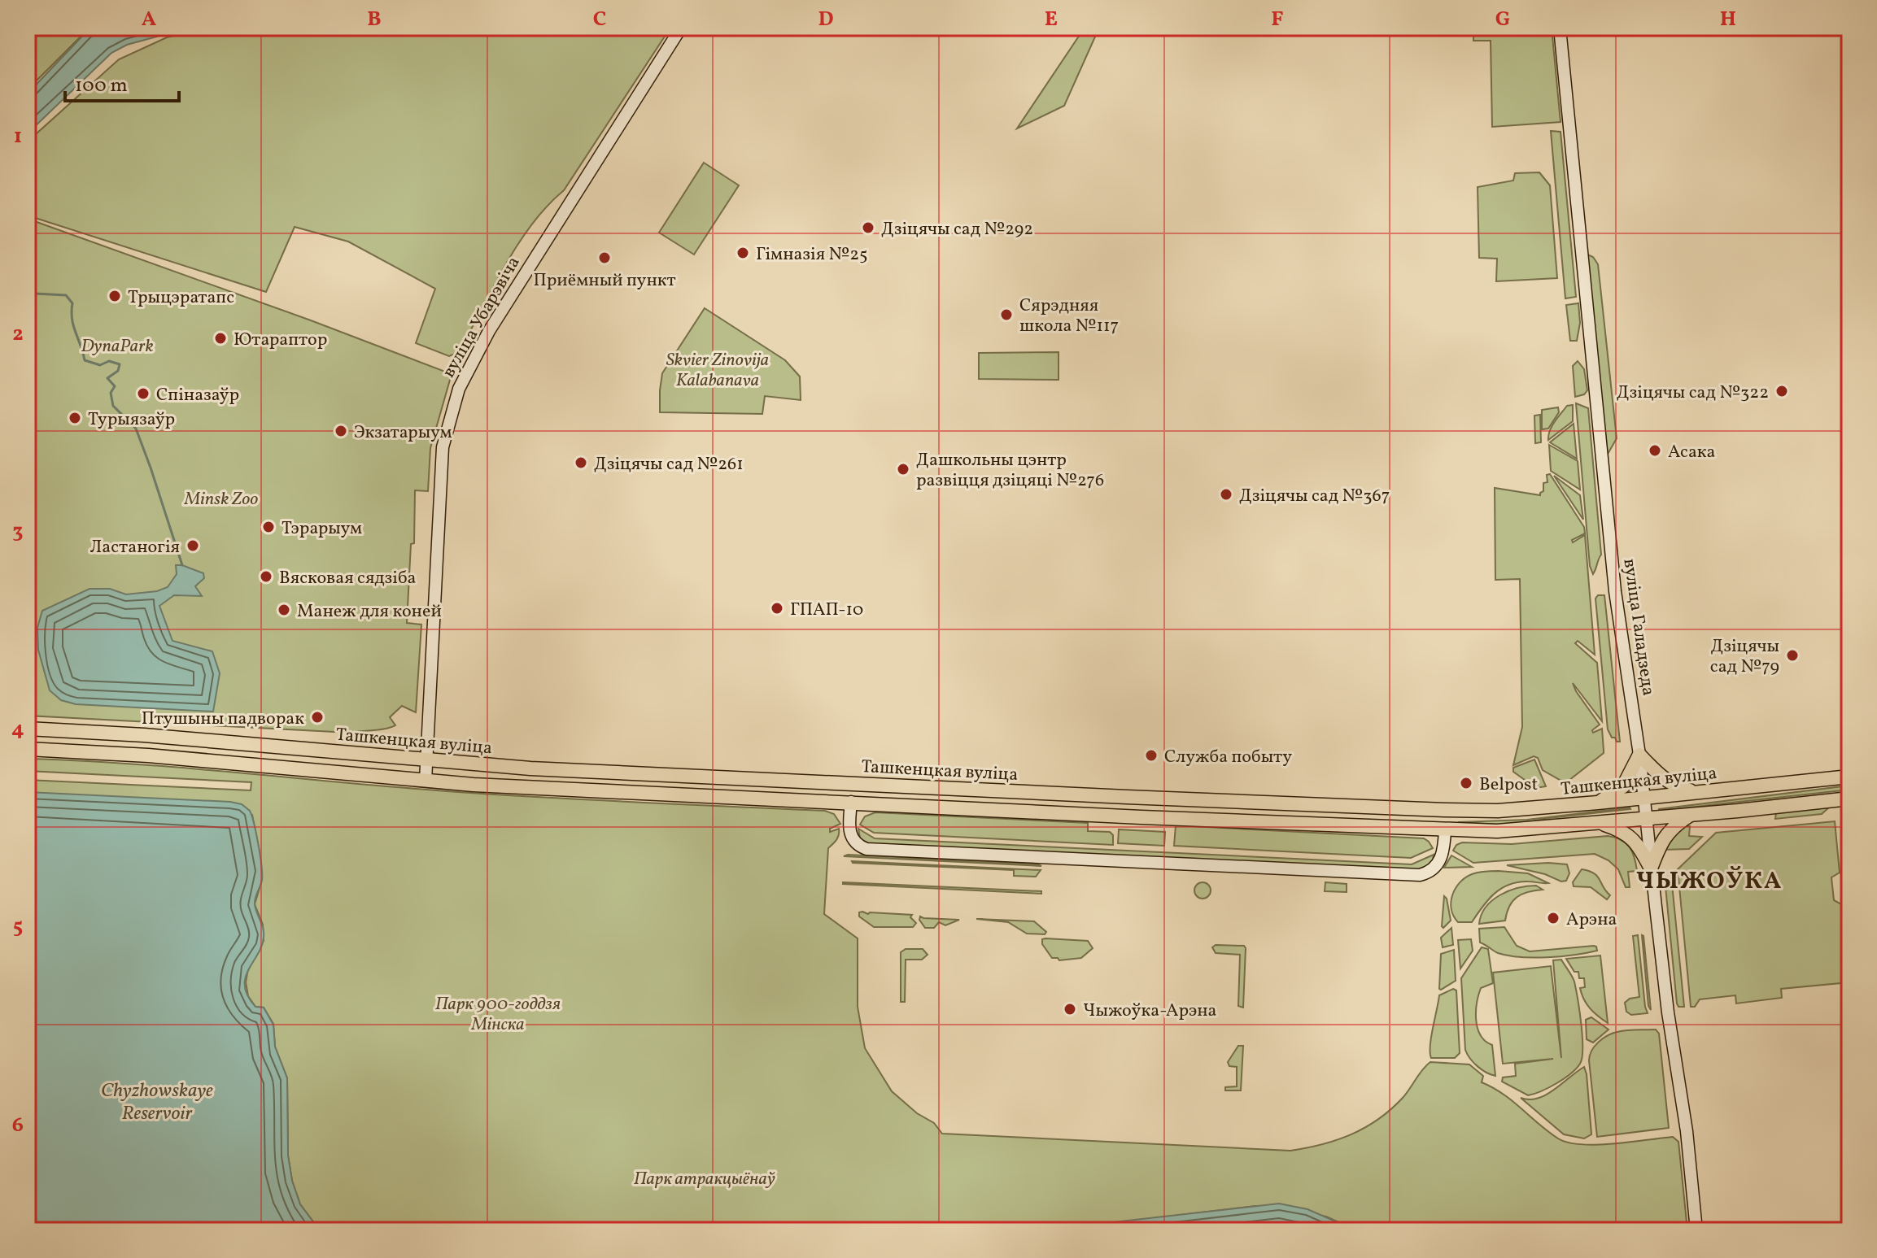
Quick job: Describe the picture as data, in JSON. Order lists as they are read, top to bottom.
{
  "streets": {
    "main road": ["вуліца Убарэвіча", "вуліца Галадзеда", "Ташкенцкая вуліца"]
  },
  "crossings": [
    ["вуліца Убарэвіча", "Ташкенцкая вуліца"],
    ["вуліца Галадзеда", "Ташкенцкая вуліца"]
  ],
  "districts": ["ЧЫЖОЎКА"],
  "water": ["Chyzhowskaye Reservoir"],
  "parks": [
    "DynaPark",
    "Skvier Zinovija Kalabanava",
    "Minsk Zoo",
    "Парк 900-годдзя Мінска",
    "Парк атракцыёнаў"
  ],
  "places": [
    "Дзіцячы сад №292",
    "Гімназія №25",
    "Приёмный пункт",
    "Трыцэратапс",
    "Сярэдняя школа №117",
    "Ютараптор",
    "Дзіцячы сад №322",
    "Спіназаўр",
    "Турыязаўр",
    "Экзатарыум",
    "Асака",
    "Дзіцячы сад №261",
    "Дашкольны цэнтр развіцця дзіцяці №276",
    "Дзіцячы сад №367",
    "Тэрарыум",
    "Ластаногія",
    "Вясковая сядзіба",
    "ГПАП-10",
    "Манеж для коней",
    "Дзіцячы сад №79",
    "Птушыны падворак",
    "Служба побыту",
    "Belpost",
    "Арэна",
    "Чыжоўка-Арэна"
  ],
  "scale_bar": "100 m",
  "grid": {
    "columns": [
      "A",
      "B",
      "C",
      "D",
      "E",
      "F",
      "G",
      "H"
    ],
    "rows": [
      "1",
      "2",
      "3",
      "4",
      "5",
      "6"
    ]
  }
}
